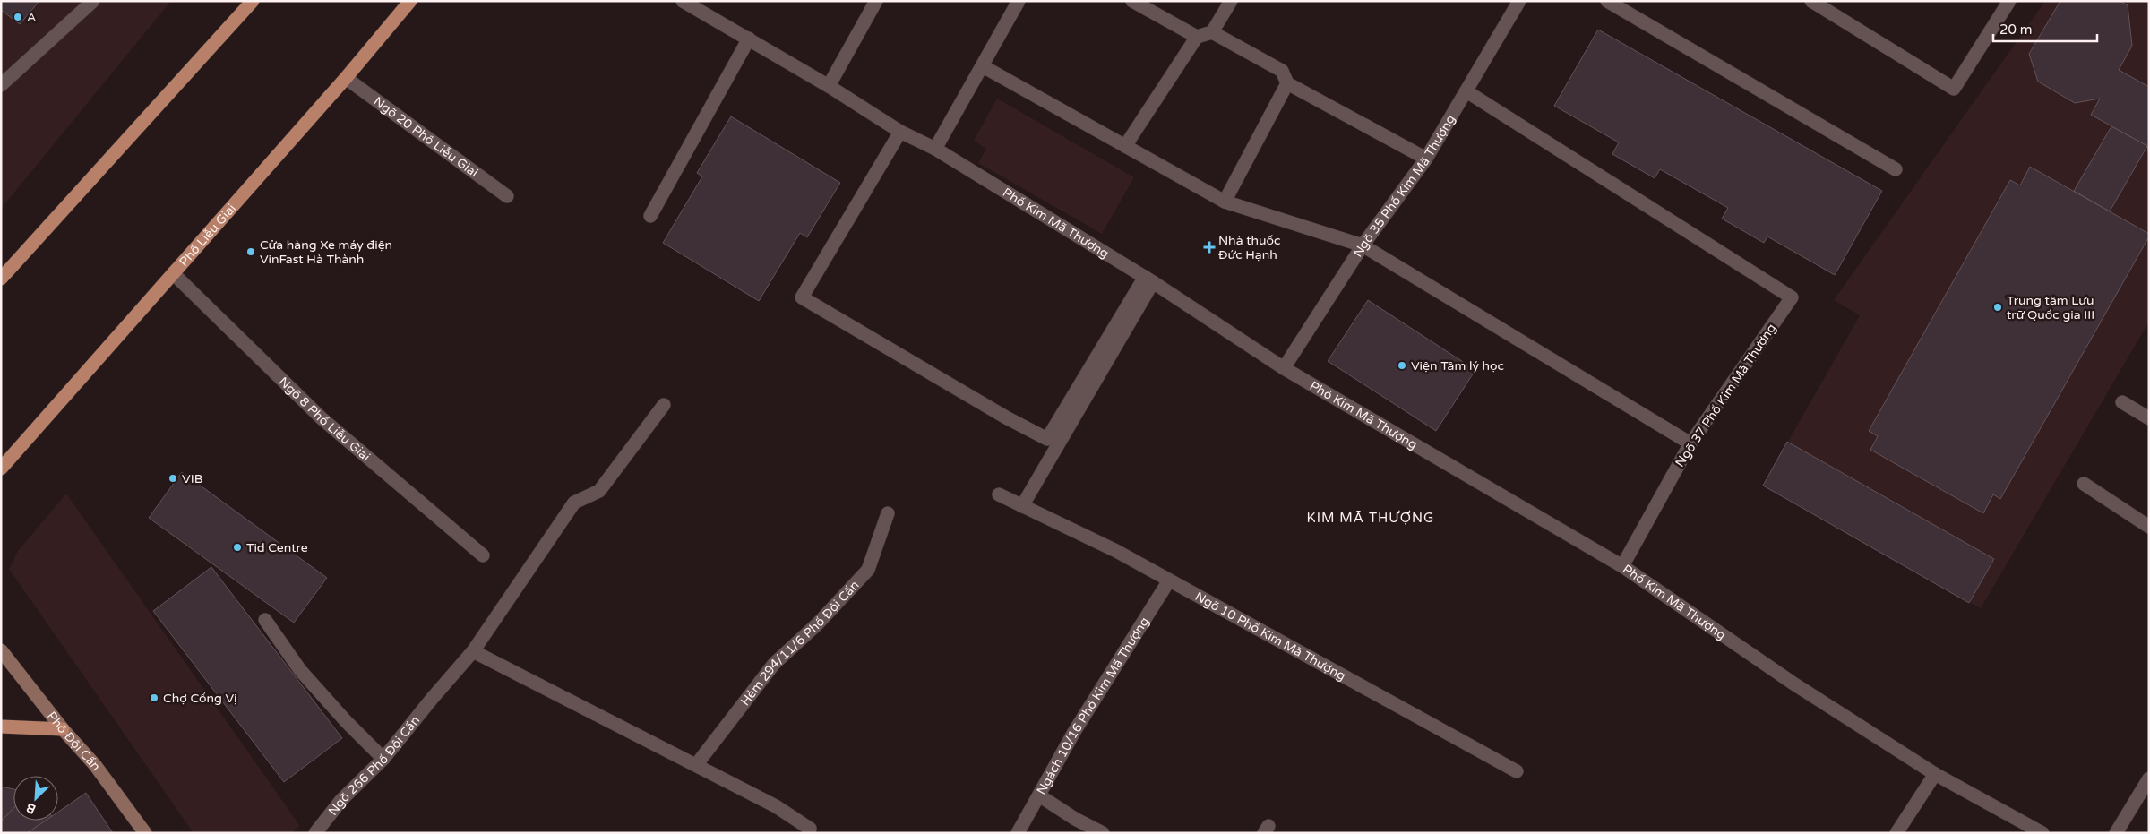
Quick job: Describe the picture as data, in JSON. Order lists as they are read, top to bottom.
{
  "streets": {
    "main road": ["Phố Liễu Giai"],
    "street": [
      "Ngõ 20 Phố Liễu Giai",
      "Ngõ 35 Phố Kim Mã Thượng",
      "Phố Kim Mã Thượng",
      "Ngõ 37 Phố Kim Mã Thượng",
      "Ngõ 8 Phố Liễu Giai",
      "Ngõ 10 Phố Kim Mã Thượng",
      "Hẻm 294/11/6 Phố Đội Cấn",
      "Ngách 10/16 Phố Kim Mã Thượng",
      "Phố Đội Cấn",
      "Ngõ 266 Phố Đội Cấn"
    ]
  },
  "crossings": [
    ["Ngõ 20 Phố Liễu Giai", "Phố Liễu Giai"],
    ["Ngõ 35 Phố Kim Mã Thượng", "Phố Kim Mã Thượng"],
    ["Ngõ 35 Phố Kim Mã Thượng", "Ngõ 37 Phố Kim Mã Thượng"],
    ["Phố Kim Mã Thượng", "Ngõ 37 Phố Kim Mã Thượng"],
    ["Phố Liễu Giai", "Ngõ 8 Phố Liễu Giai"],
    ["Ngõ 10 Phố Kim Mã Thượng", "Ngách 10/16 Phố Kim Mã Thượng"]
  ],
  "districts": ["KIM MÃ THƯỢNG"],
  "places": {
    "other": [
      "A",
      "Cửa hàng Xe máy điện VinFast Hà Thành",
      "Trung tâm Lưu trữ Quốc gia III",
      "Viện Tâm lý học",
      "VIB",
      "Tid Centre",
      "Chợ Cống Vị"
    ],
    "health": ["Nhà thuốc Đức Hạnh"]
  },
  "scale_bar": "20 m",
  "north": "bottom left"
}
